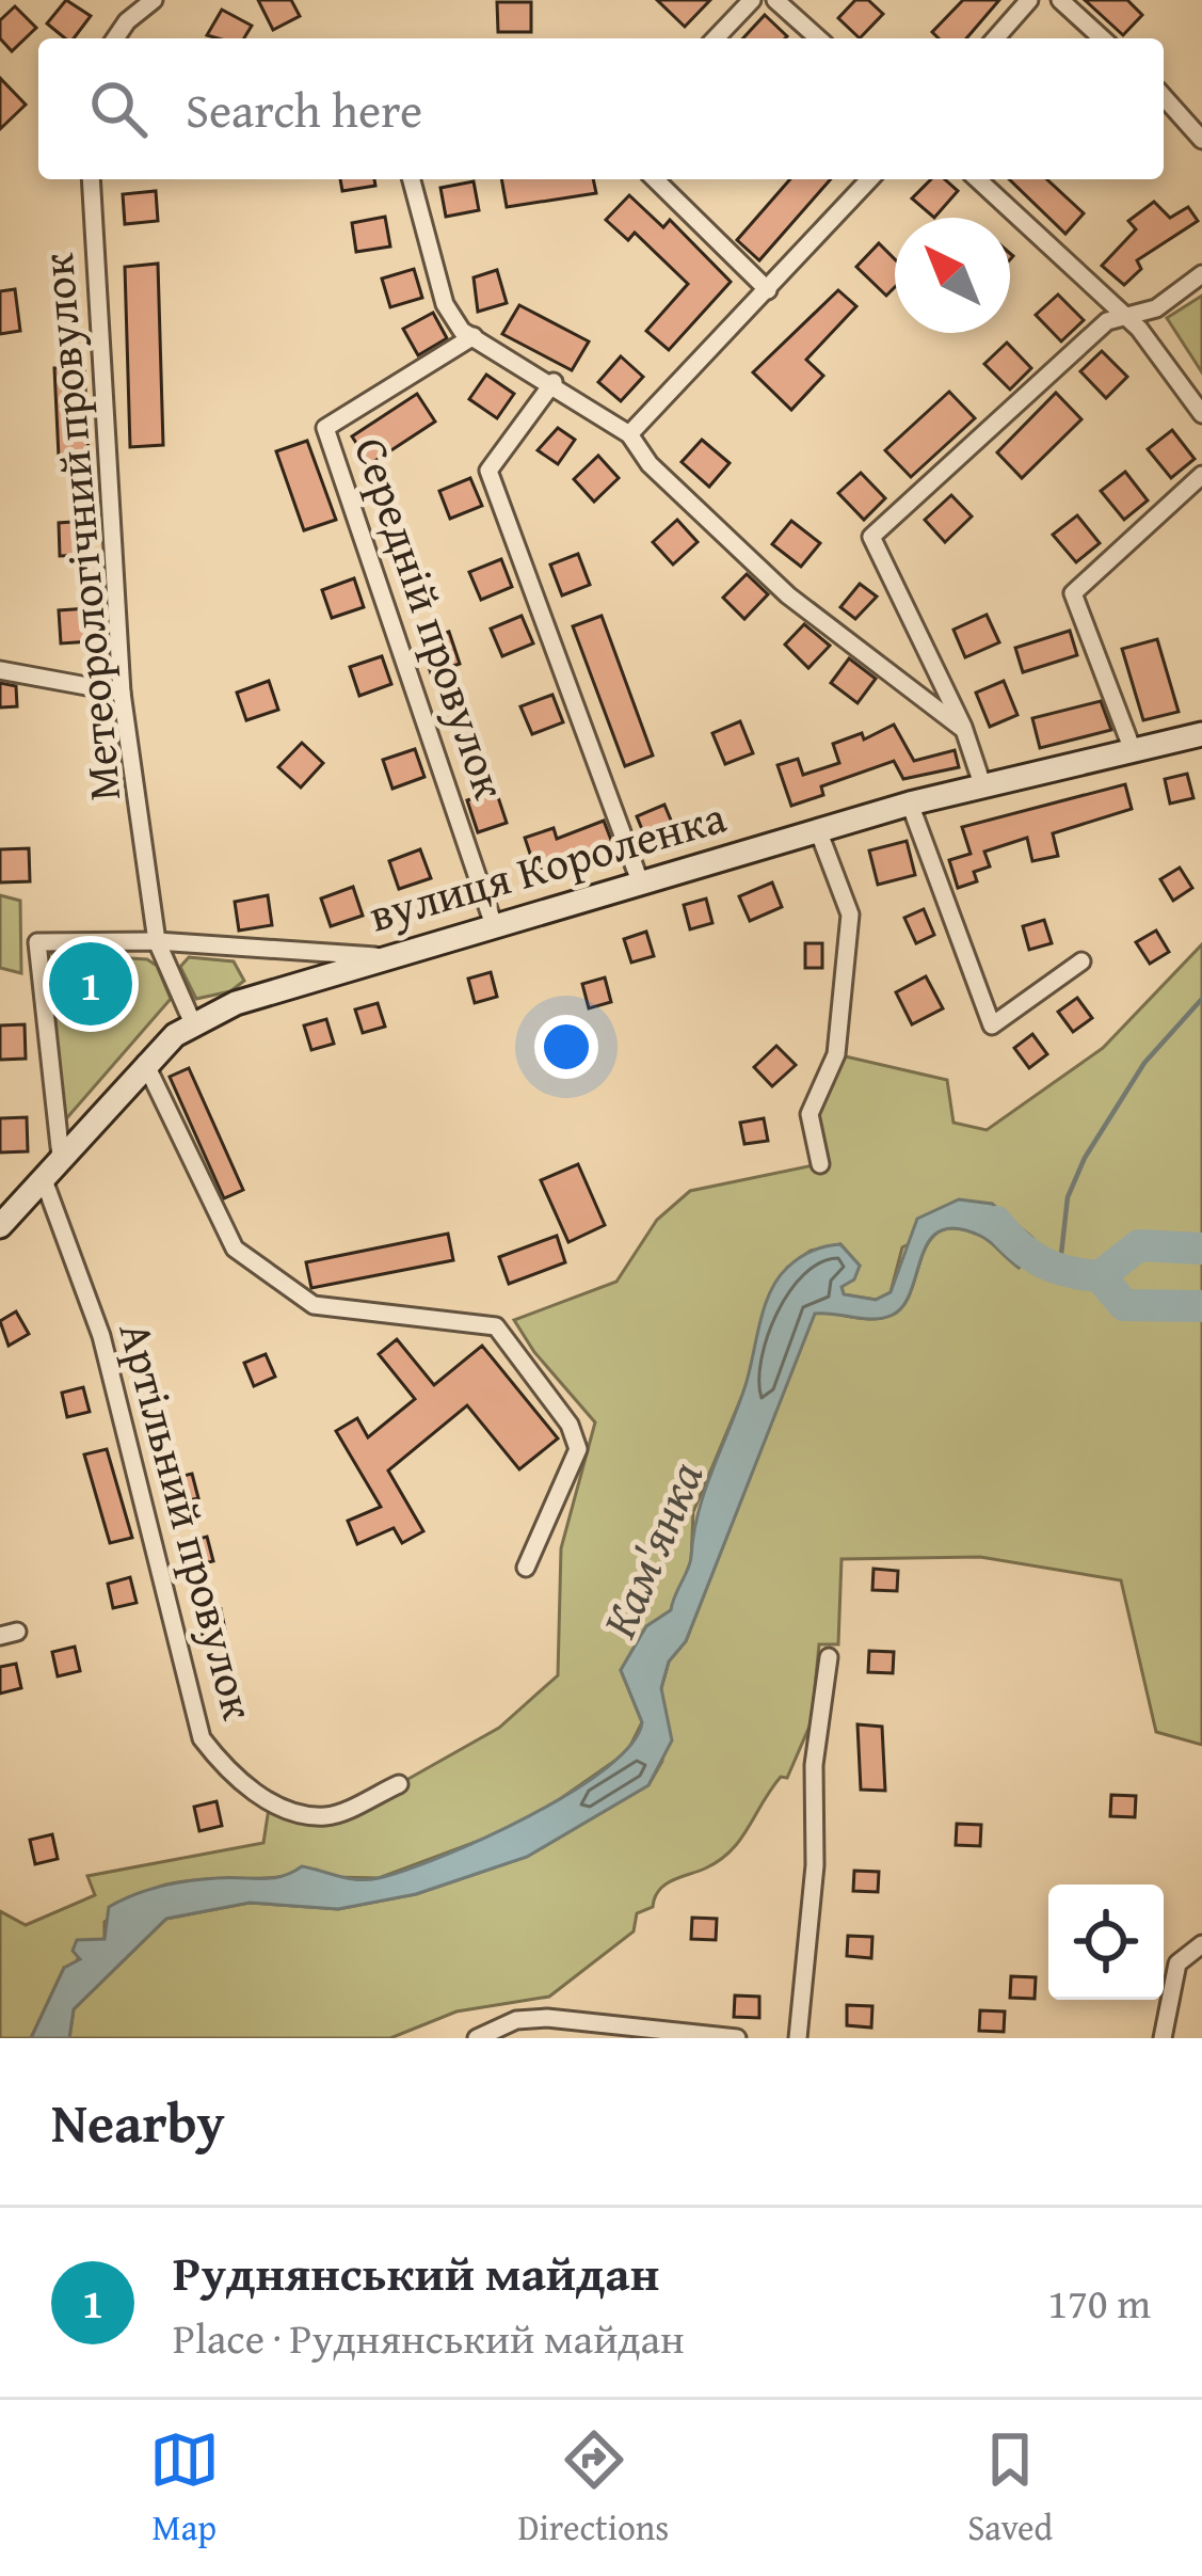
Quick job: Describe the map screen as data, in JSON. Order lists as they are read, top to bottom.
{
  "streets": {
    "street": [
      "Метеорологічний провулок",
      "Середній провулок",
      "вулиця Короленка",
      "Артільний провулок"
    ]
  },
  "crossings": [
    ["Метеорологічний провулок", "вулиця Короленка"],
    ["Середній провулок", "вулиця Короленка"],
    ["вулиця Короленка", "Артільний провулок"]
  ],
  "water": ["Кам'янка"],
  "north": "top left",
  "page": {
    "search": "Search here",
    "pins": "1",
    "heading": "Nearby",
    "list": [
      {
        "mark": "1",
        "name": "Руднянський майдан",
        "note": "Place · Руднянський майдан",
        "value": "170 m"
      }
    ],
    "nav": ["Map", "Directions", "Saved"]
  }
}
